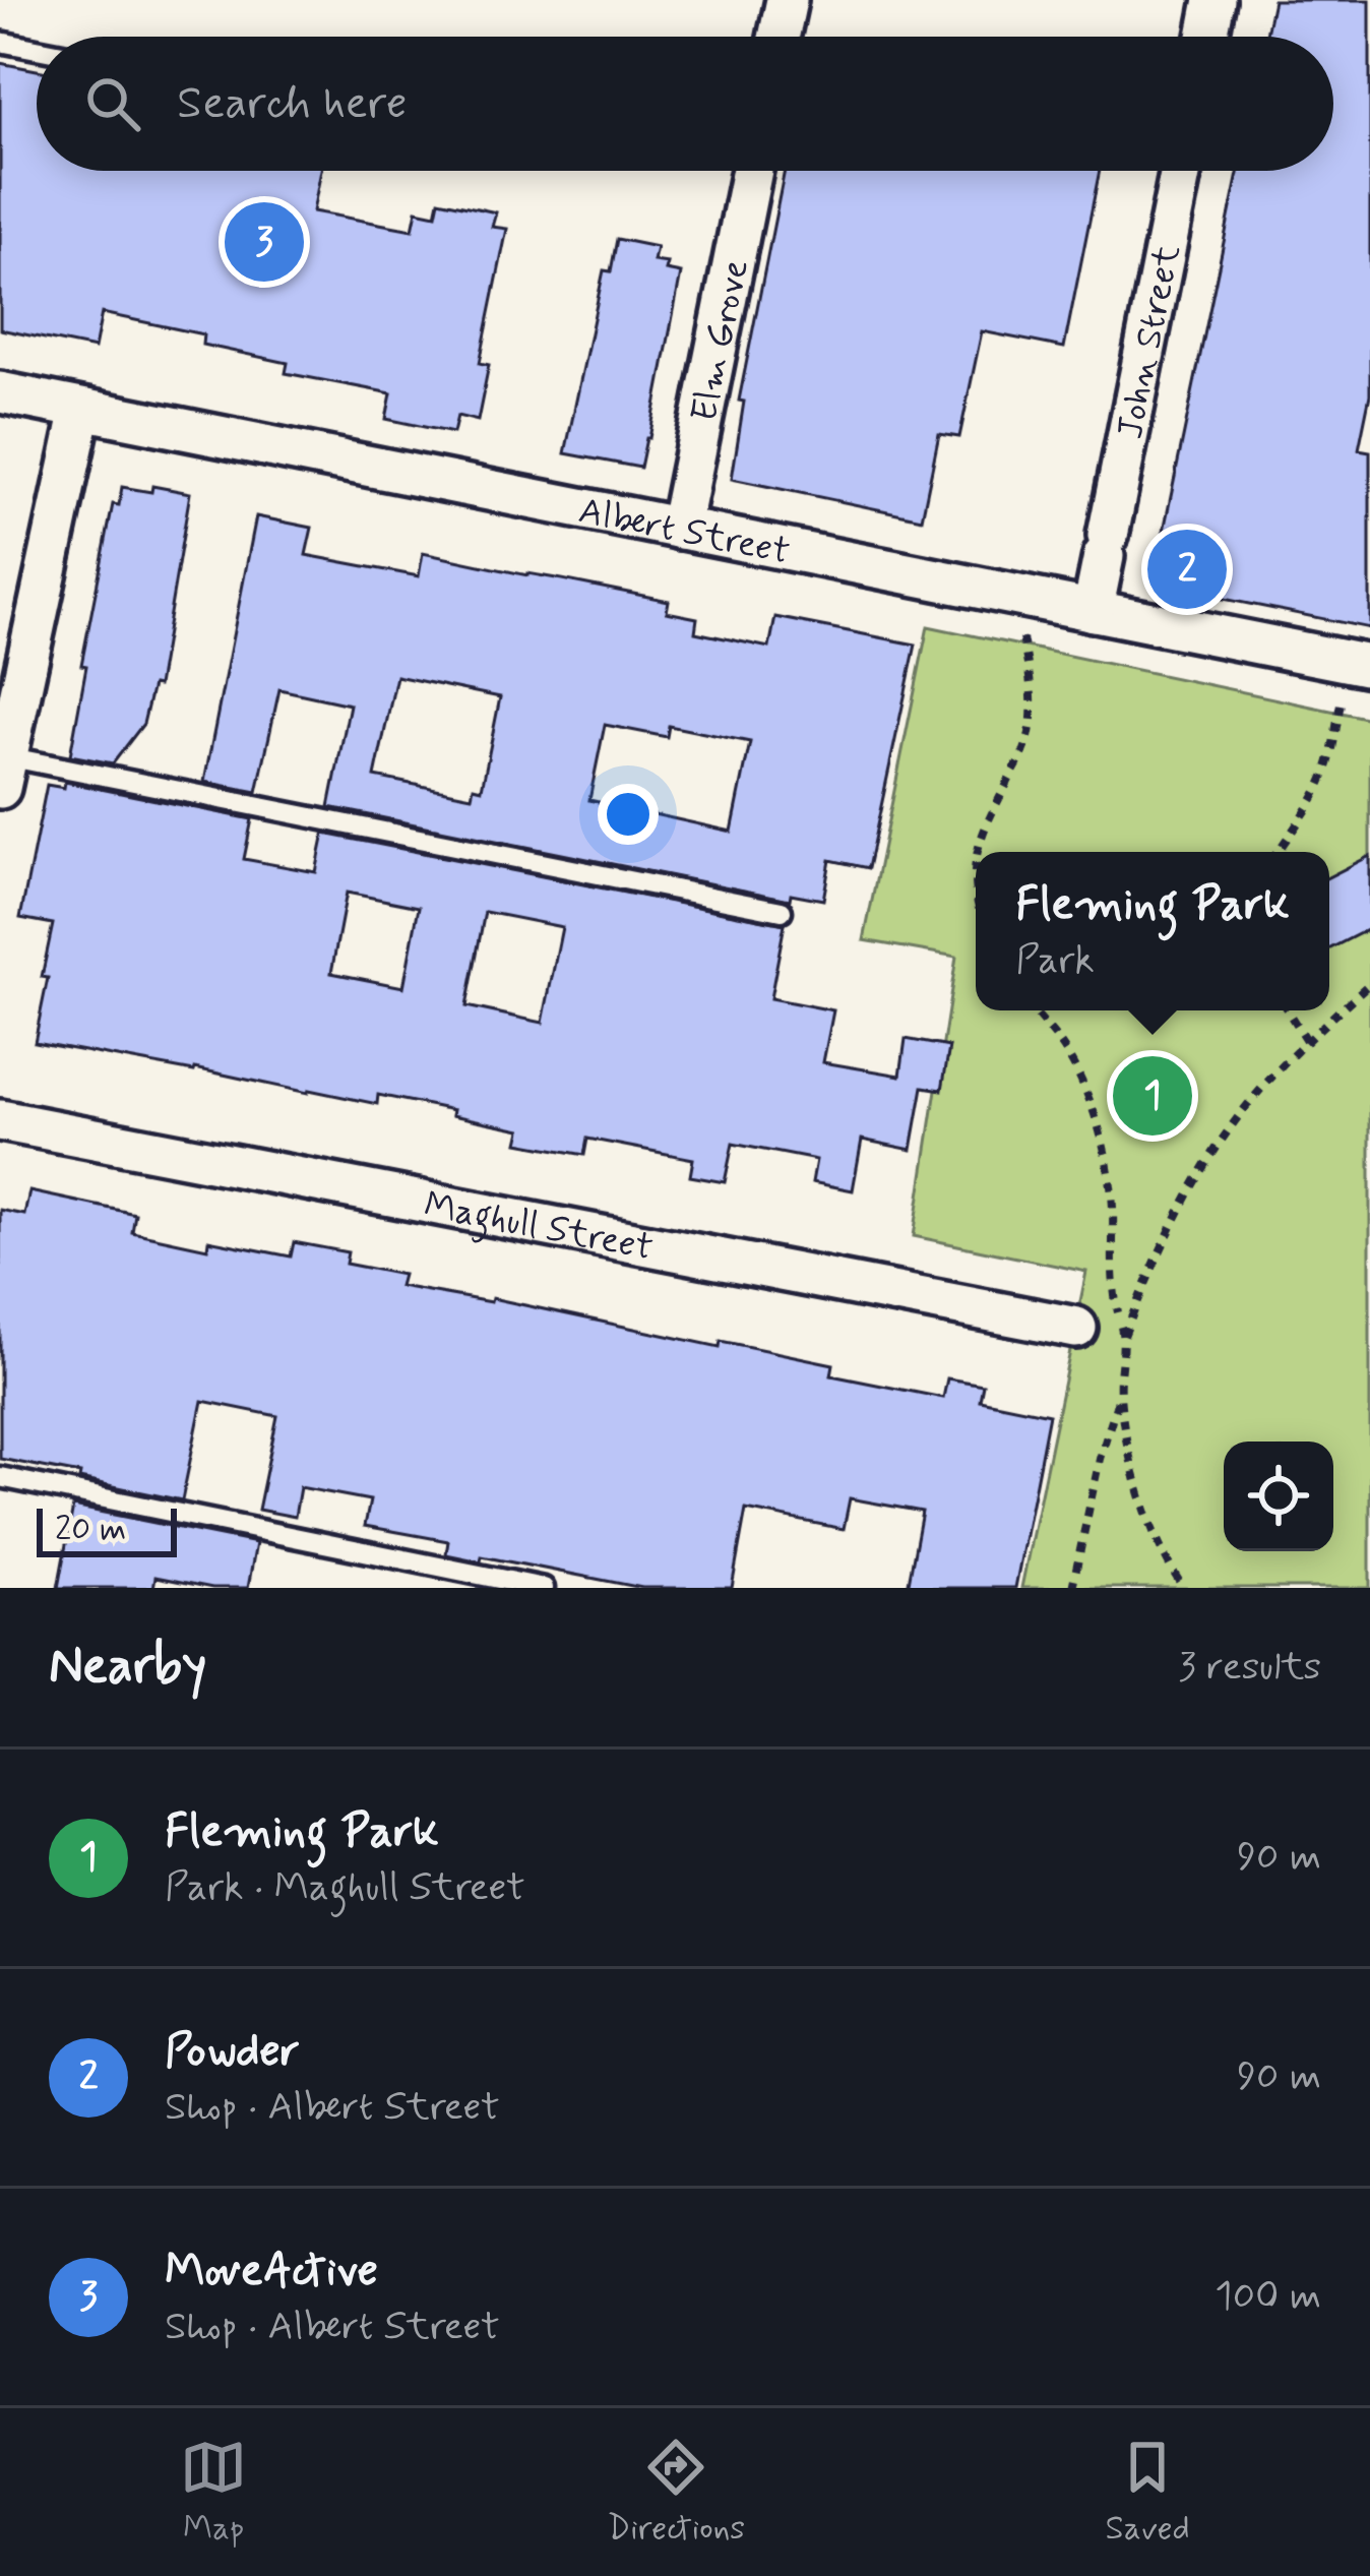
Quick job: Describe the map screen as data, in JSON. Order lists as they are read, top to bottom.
{
  "streets": {
    "street": [
      "Elm Grove",
      "John Street",
      "Albert Street",
      "Maghull Street"
    ]
  },
  "crossings": [
    ["Elm Grove", "Albert Street"],
    ["John Street", "Albert Street"]
  ],
  "scale_bar": "20 m",
  "page": {
    "search": "Search here",
    "pins": ["3", "2", "1"],
    "popup": ["Fleming Park", "Park"],
    "scale": "20 m",
    "heading": ["Nearby", "3 results"],
    "list": [
      {
        "mark": "1",
        "name": "Fleming Park",
        "note": "Park · Maghull Street",
        "value": "90 m"
      },
      {
        "mark": "2",
        "name": "Powder",
        "note": "Shop · Albert Street",
        "value": "90 m"
      },
      {
        "mark": "3",
        "name": "MoveActive",
        "note": "Shop · Albert Street",
        "value": "100 m"
      }
    ],
    "nav": ["Map", "Directions", "Saved"]
  }
}
